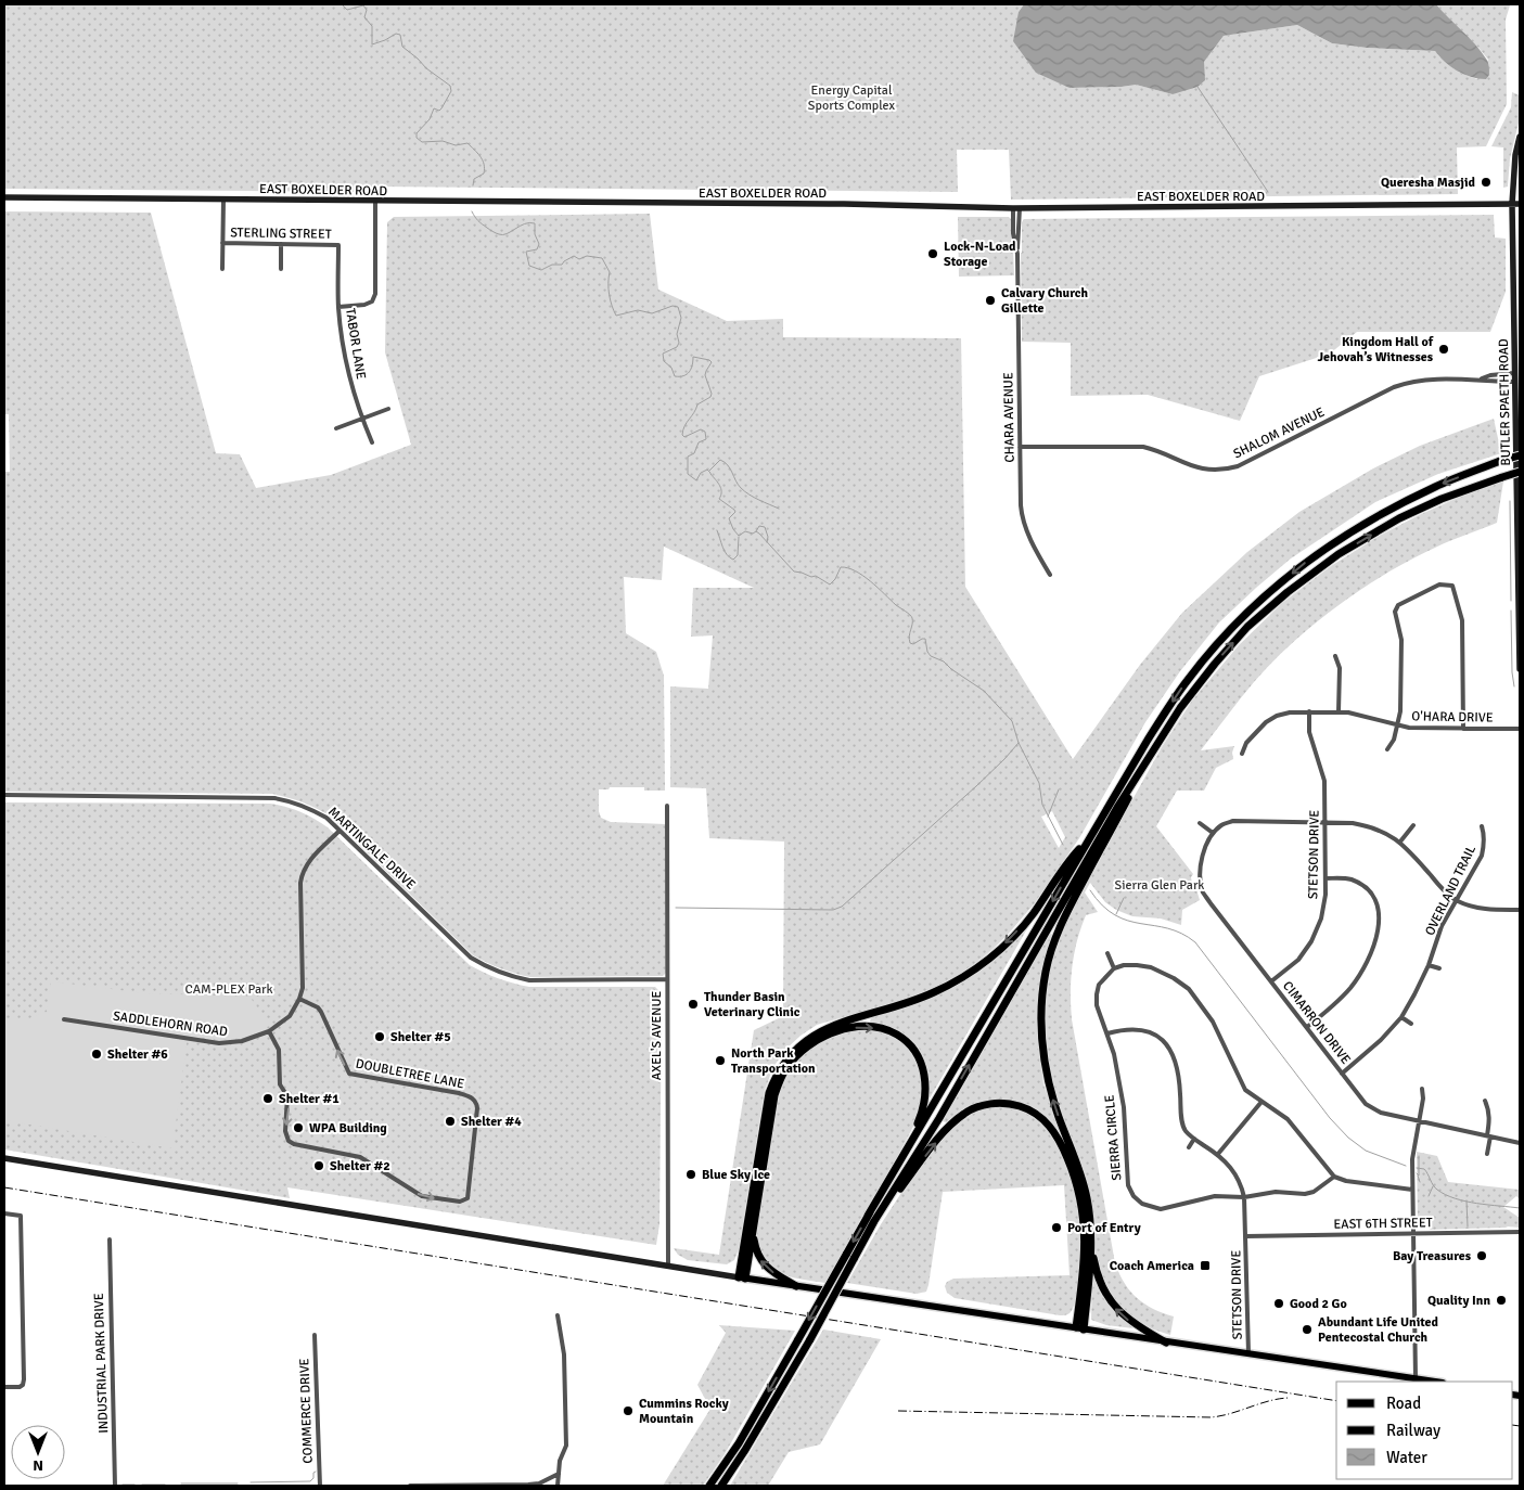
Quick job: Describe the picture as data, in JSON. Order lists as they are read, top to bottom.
{
  "streets": {
    "main road": ["EAST BOXELDER ROAD", "BUTLER SPAETH ROAD"],
    "street": [
      "STERLING STREET",
      "TABOR LANE",
      "CHARA AVENUE",
      "SHALOM AVENUE",
      "O'HARA DRIVE",
      "MARTINGALE DRIVE",
      "STETSON DRIVE",
      "OVERLAND TRAIL",
      "CIMARRON DRIVE",
      "SADDLEHORN ROAD",
      "AXEL'S AVENUE",
      "DOUBLETREE LANE",
      "SIERRA CIRCLE",
      "EAST 6TH STREET",
      "INDUSTRIAL PARK DRIVE",
      "COMMERCE DRIVE"
    ]
  },
  "crossings": [
    ["EAST BOXELDER ROAD", "BUTLER SPAETH ROAD"],
    ["EAST BOXELDER ROAD", "CHARA AVENUE"],
    ["STERLING STREET", "TABOR LANE"],
    ["BUTLER SPAETH ROAD", "SHALOM AVENUE"],
    ["CHARA AVENUE", "SHALOM AVENUE"],
    ["O'HARA DRIVE", "STETSON DRIVE"],
    ["MARTINGALE DRIVE", "SADDLEHORN ROAD"],
    ["MARTINGALE DRIVE", "AXEL'S AVENUE"],
    ["STETSON DRIVE", "CIMARRON DRIVE"],
    ["STETSON DRIVE", "SIERRA CIRCLE"],
    ["STETSON DRIVE", "EAST 6TH STREET"],
    ["OVERLAND TRAIL", "CIMARRON DRIVE"],
    ["SADDLEHORN ROAD", "DOUBLETREE LANE"]
  ],
  "parks": ["Energy Capital Sports Complex", "Sierra Glen Park", "CAM-PLEX Park"],
  "places": {
    "other": [
      "Queresha Masjid",
      "Lock-N-Load Storage",
      "Calvary Church Gillette",
      "Kingdom Hall of Jehovah’s Witnesses",
      "Thunder Basin Veterinary Clinic",
      "Shelter #5",
      "Shelter #6",
      "North Park Transportation",
      "Shelter #1",
      "Shelter #4",
      "WPA Building",
      "Shelter #2",
      "Blue Sky Ice",
      "Port of Entry",
      "Bay Treasures",
      "Quality Inn",
      "Good 2 Go",
      "Abundant Life United Pentecostal Church",
      "Cummins Rocky Mountain"
    ],
    "transit": ["Coach America"]
  },
  "legend": ["Road", "Railway", "Water"],
  "north": "bottom"
}
